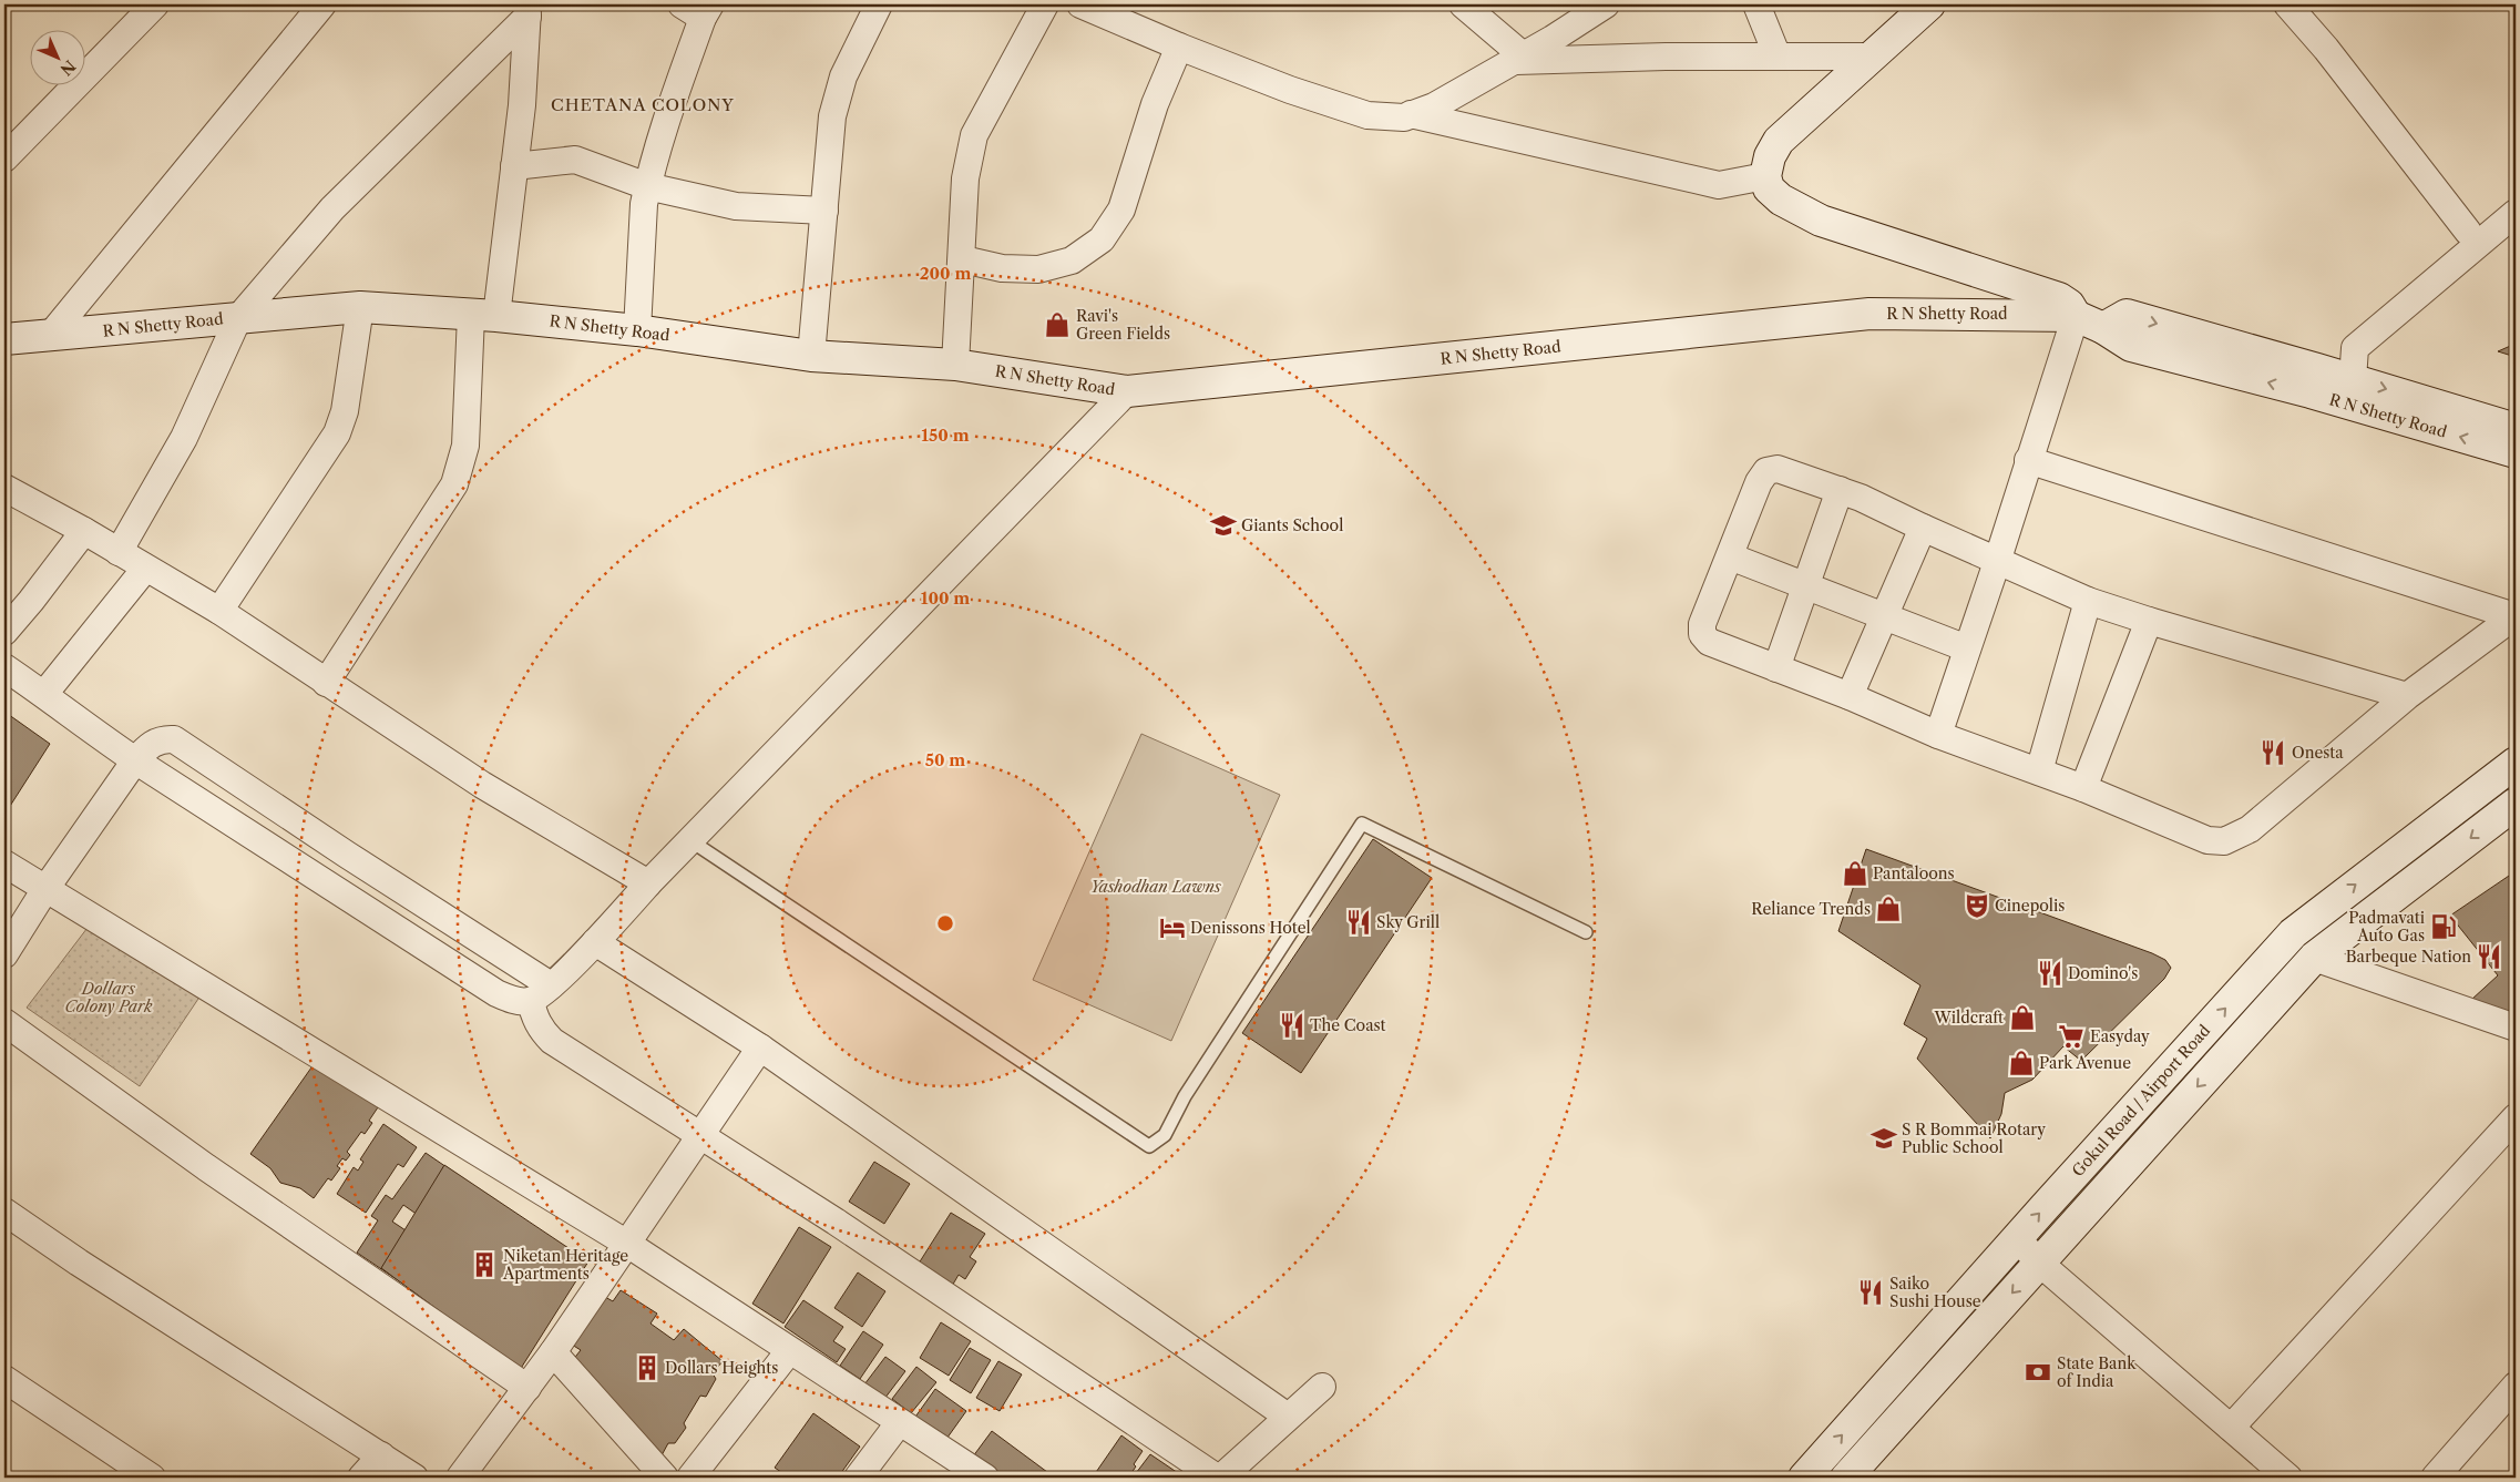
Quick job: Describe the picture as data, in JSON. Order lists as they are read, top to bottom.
{
  "streets": {
    "street": ["R N Shetty Road", "Gokul Road / Airport Road"]
  },
  "districts": ["CHETANA COLONY"],
  "parks": ["Yashodhan Lawns", "Dollars Colony Park"],
  "places": {
    "shop": [
      "Ravi's Green Fields",
      "Pantaloons",
      "Reliance Trends",
      "Wildcraft",
      "Park Avenue"
    ],
    "school or university": ["Giants School", "S R Bommai Rotary Public School"],
    "restaurant": [
      "Onesta",
      "Sky Grill",
      "Barbeque Nation",
      "Domino's",
      "The Coast",
      "Saiko Sushi House"
    ],
    "theatre": ["Cinepolis"],
    "fuel station": ["Padmavati Auto Gas"],
    "hotel": ["Denissons Hotel"],
    "supermarket": ["Easyday"],
    "building": ["Niketan Heritage Apartments", "Dollars Heights"],
    "bank": ["State Bank of India"]
  },
  "north": "bottom right",
  "rings": [
    "200 m",
    "150 m",
    "100 m",
    "50 m"
  ]
}
